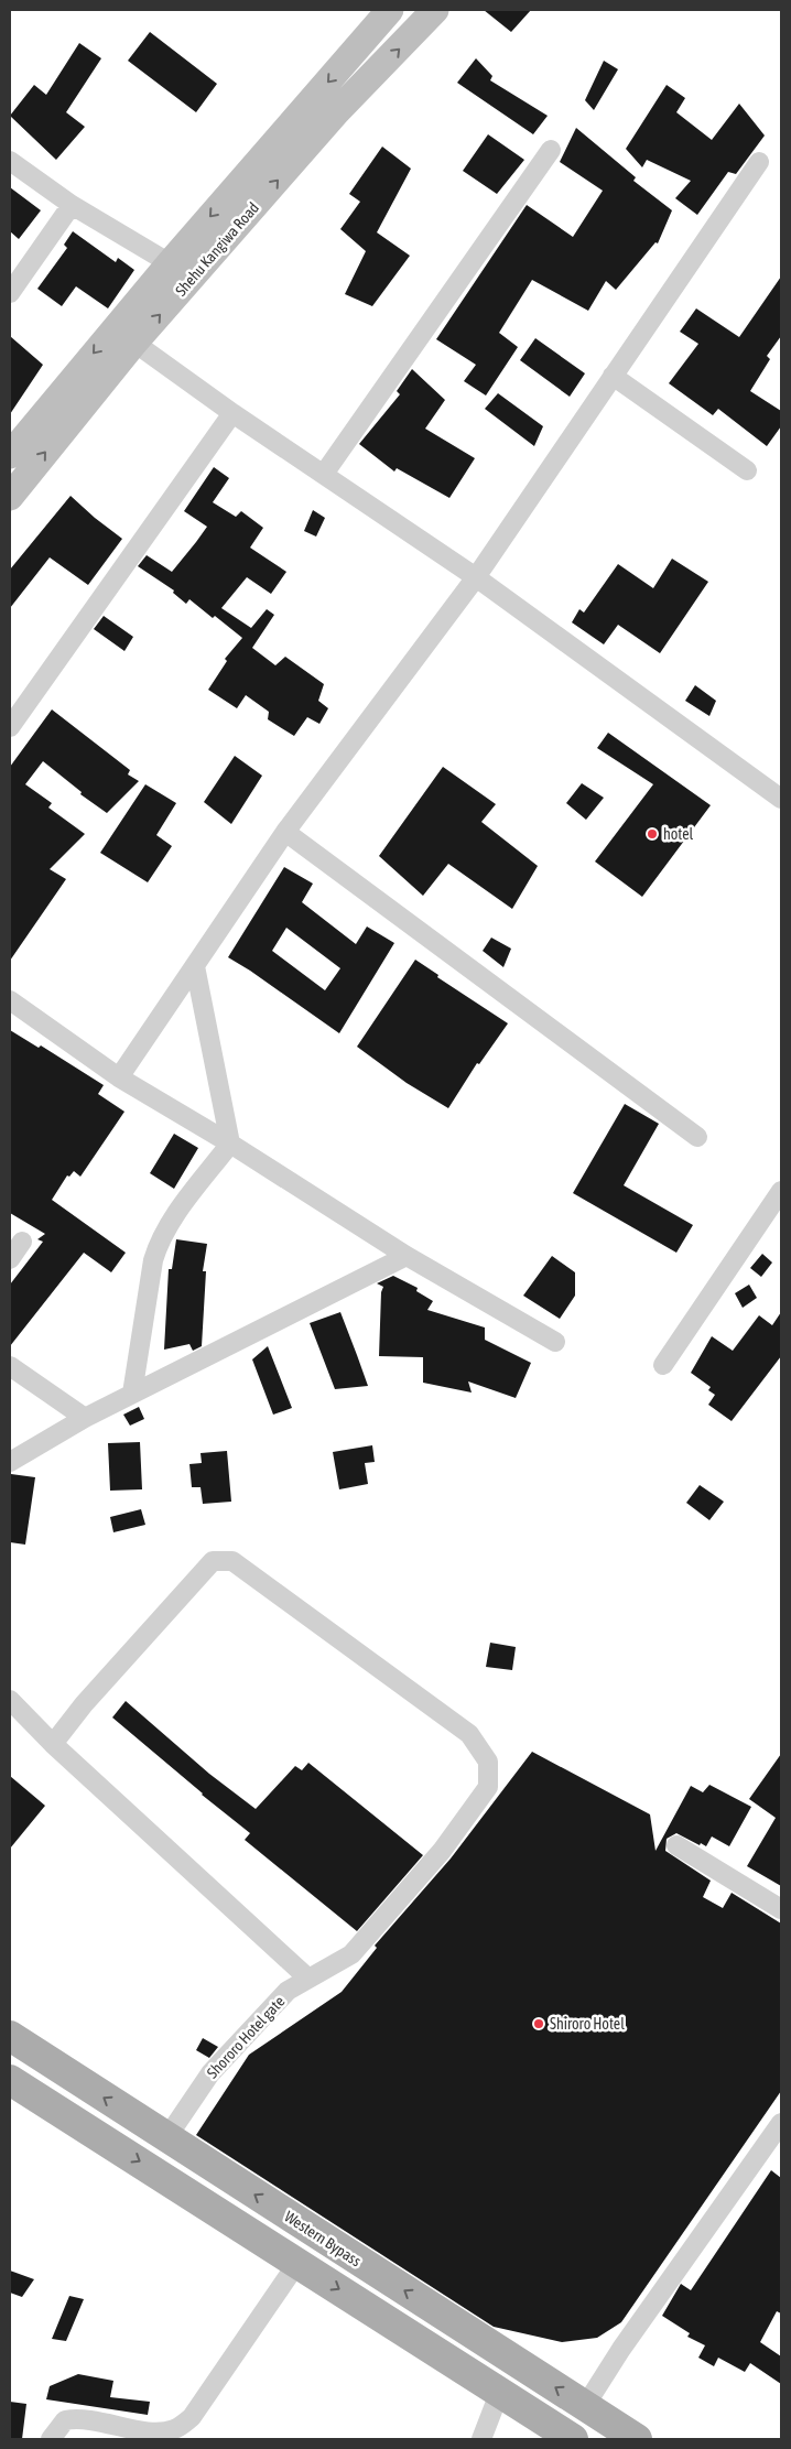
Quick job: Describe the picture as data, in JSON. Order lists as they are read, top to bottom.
{
  "streets": {
    "main road": ["Shehu Kangiwa Road", "Western Bypass"],
    "street": ["Shororo Hotel gate"]
  },
  "crossings": [
    ["Shororo Hotel gate", "Western Bypass"]
  ],
  "places": ["hotel", "Shiroro Hotel"]
}
